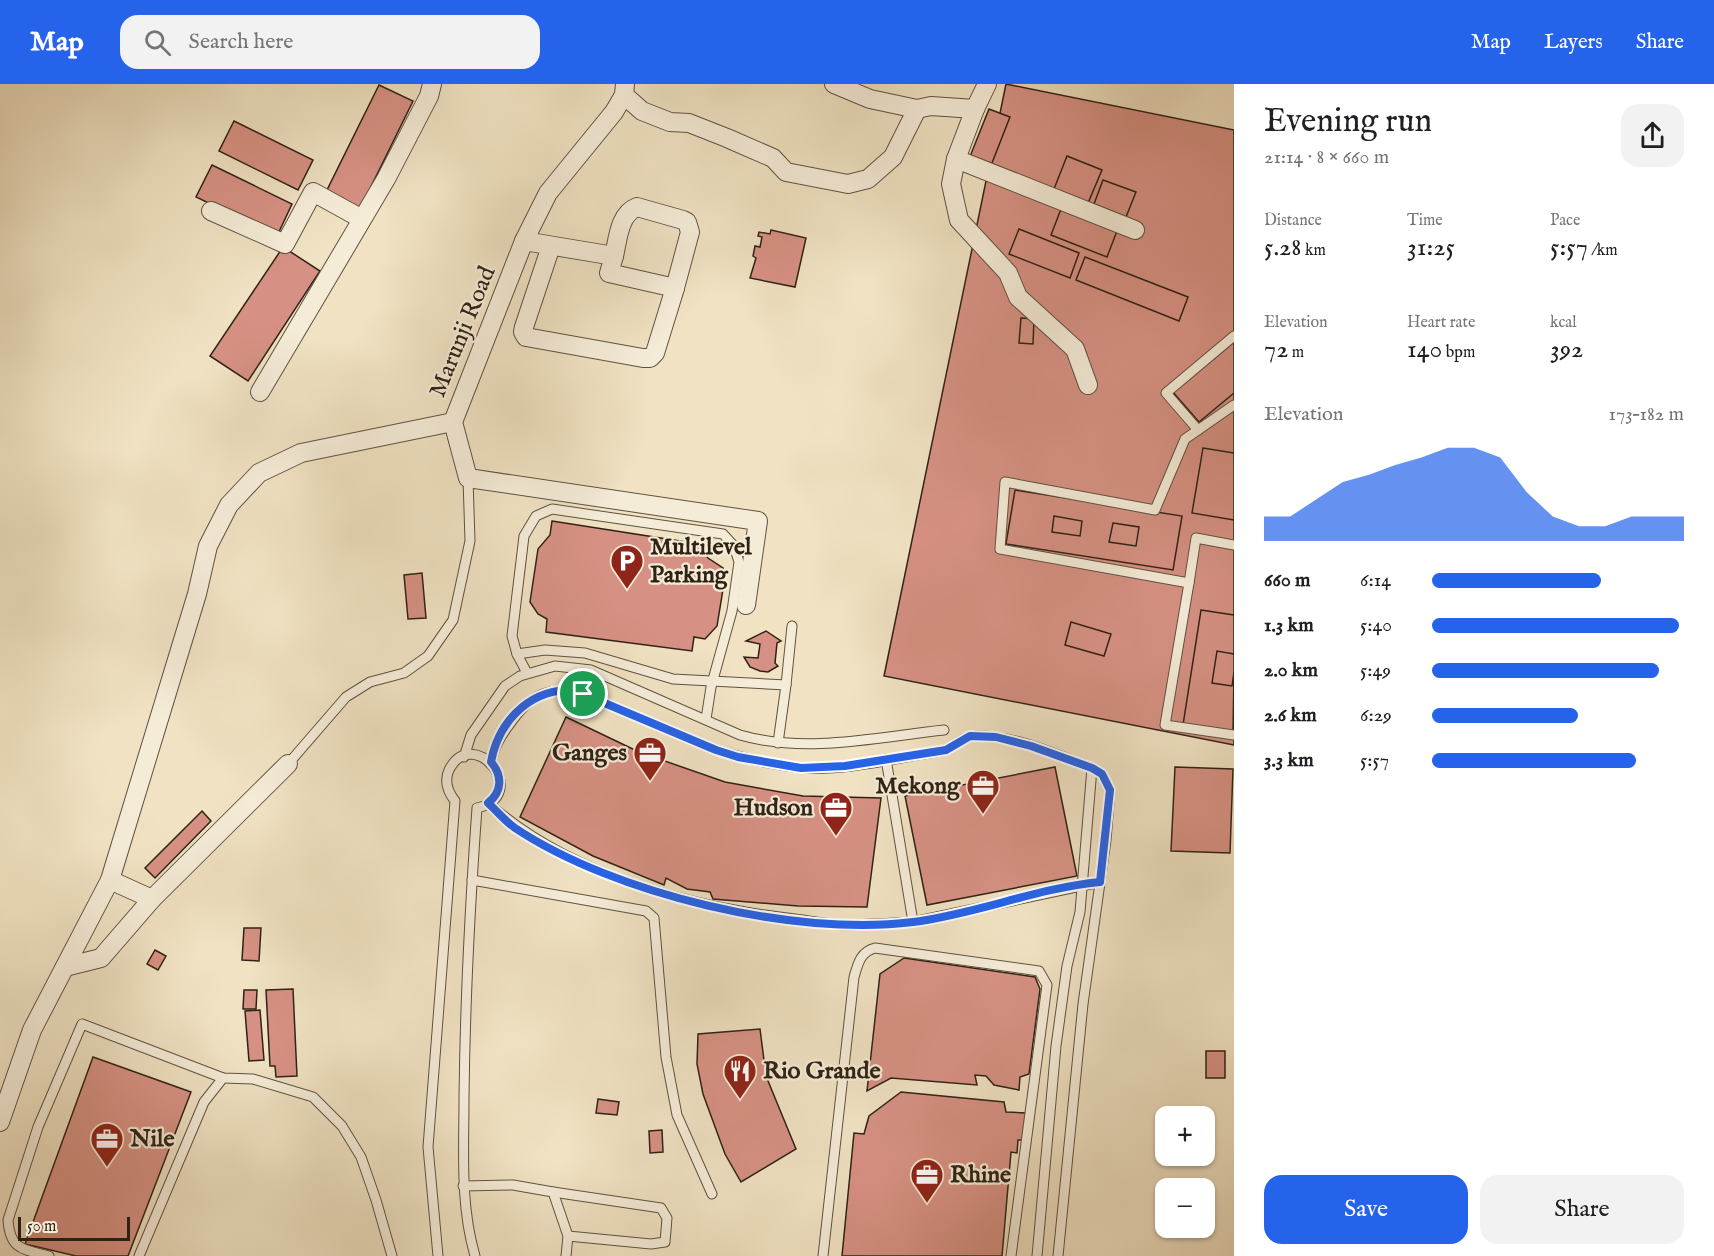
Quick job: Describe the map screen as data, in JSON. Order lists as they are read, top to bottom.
{
  "streets": {
    "street": ["Marunji Road"]
  },
  "places": {
    "parking": ["Multilevel Parking"],
    "office": [
      "Ganges",
      "Mekong",
      "Hudson",
      "Nile",
      "Rhine"
    ],
    "restaurant": ["Rio Grande"]
  },
  "scale_bar": "50 m",
  "page": {
    "header": "Map",
    "search": "Search here",
    "nav": ["Map", "Layers", "Share"],
    "heading": ["Evening run", "21:14 · 8 × 660 m"],
    "stats": [
      ["Distance", "5.28 km"],
      ["Time", "31:25"],
      ["Pace", "5:57 /km"],
      ["Elevation", "72 m"],
      ["Heart rate", "140 bpm"],
      ["kcal", "392"]
    ],
    "chart": ["Elevation", "173–182 m"],
    "list": [
      {
        "name": "660 m",
        "note": "6:14"
      },
      {
        "name": "1.3 km",
        "note": "5:40"
      },
      {
        "name": "2.0 km",
        "note": "5:49"
      },
      {
        "name": "2.6 km",
        "note": "6:29"
      },
      {
        "name": "3.3 km",
        "note": "5:57"
      }
    ],
    "map_buttons": ["+", "−"],
    "buttons": ["Save", "Share"],
    "scale": "50 m"
  }
}
